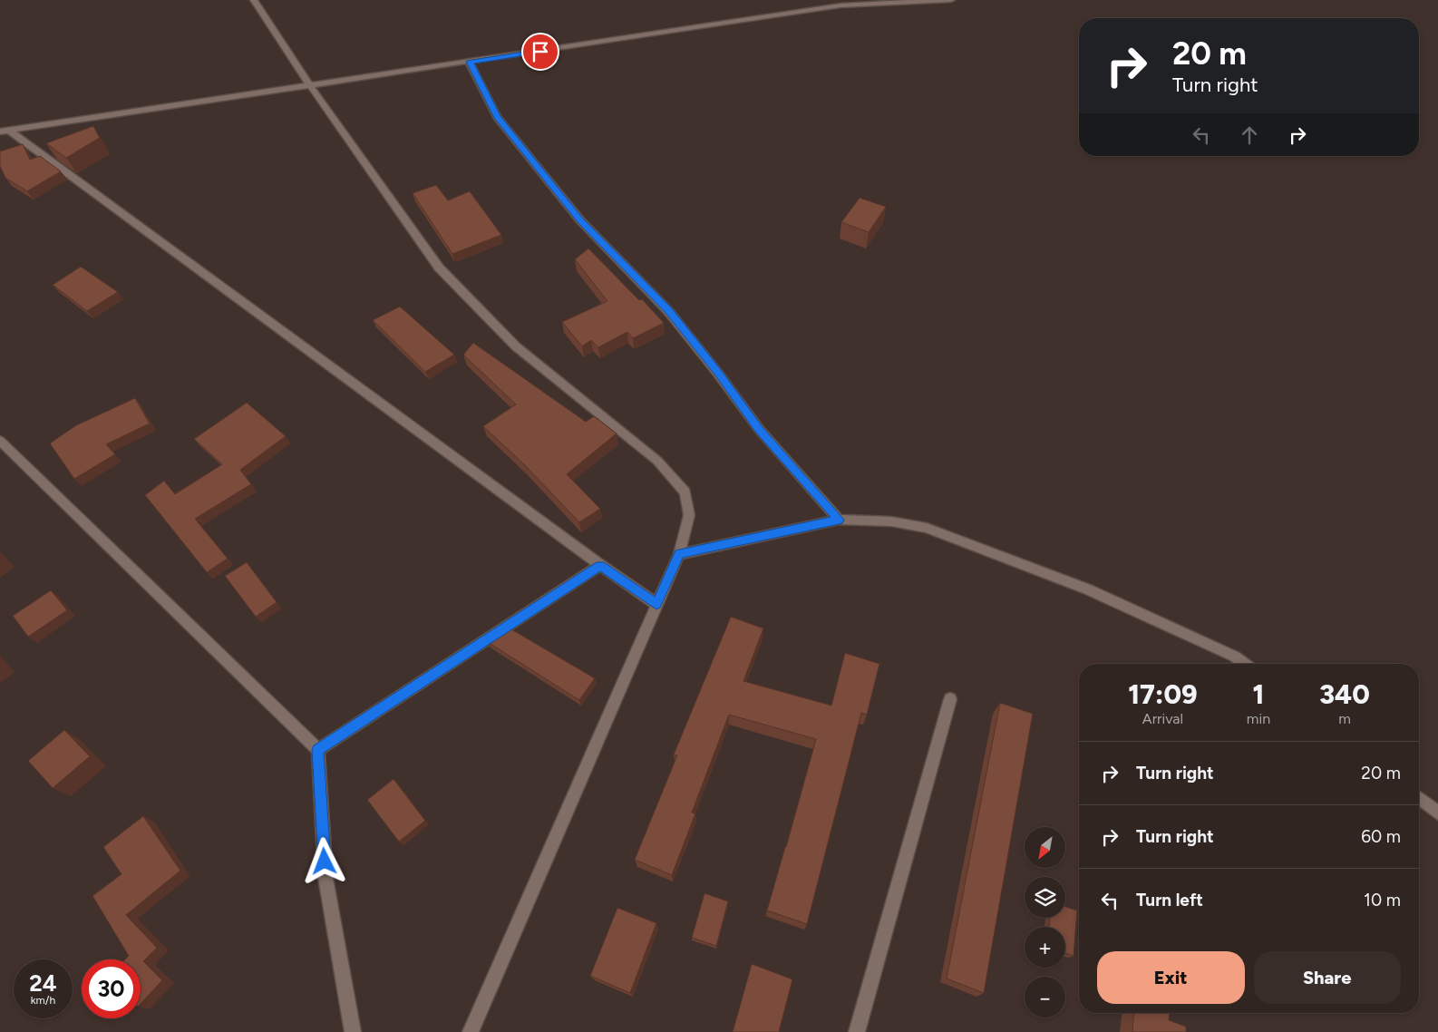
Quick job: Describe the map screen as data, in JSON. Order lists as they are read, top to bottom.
{
  "north": "bottom left",
  "page": {
    "turn": ["20 m", "Turn right"],
    "eta": [
      "17:09",
      "Arrival",
      "1",
      "min",
      "340",
      "m"
    ],
    "list": [
      {
        "name": "Turn right",
        "value": "20 m"
      },
      {
        "name": "Turn right",
        "value": "60 m"
      },
      {
        "name": "Turn left",
        "value": "10 m"
      }
    ],
    "map_buttons": ["+", "−"],
    "buttons": ["Exit", "Share"],
    "speed": "24 km/h",
    "limit": "30"
  }
}
